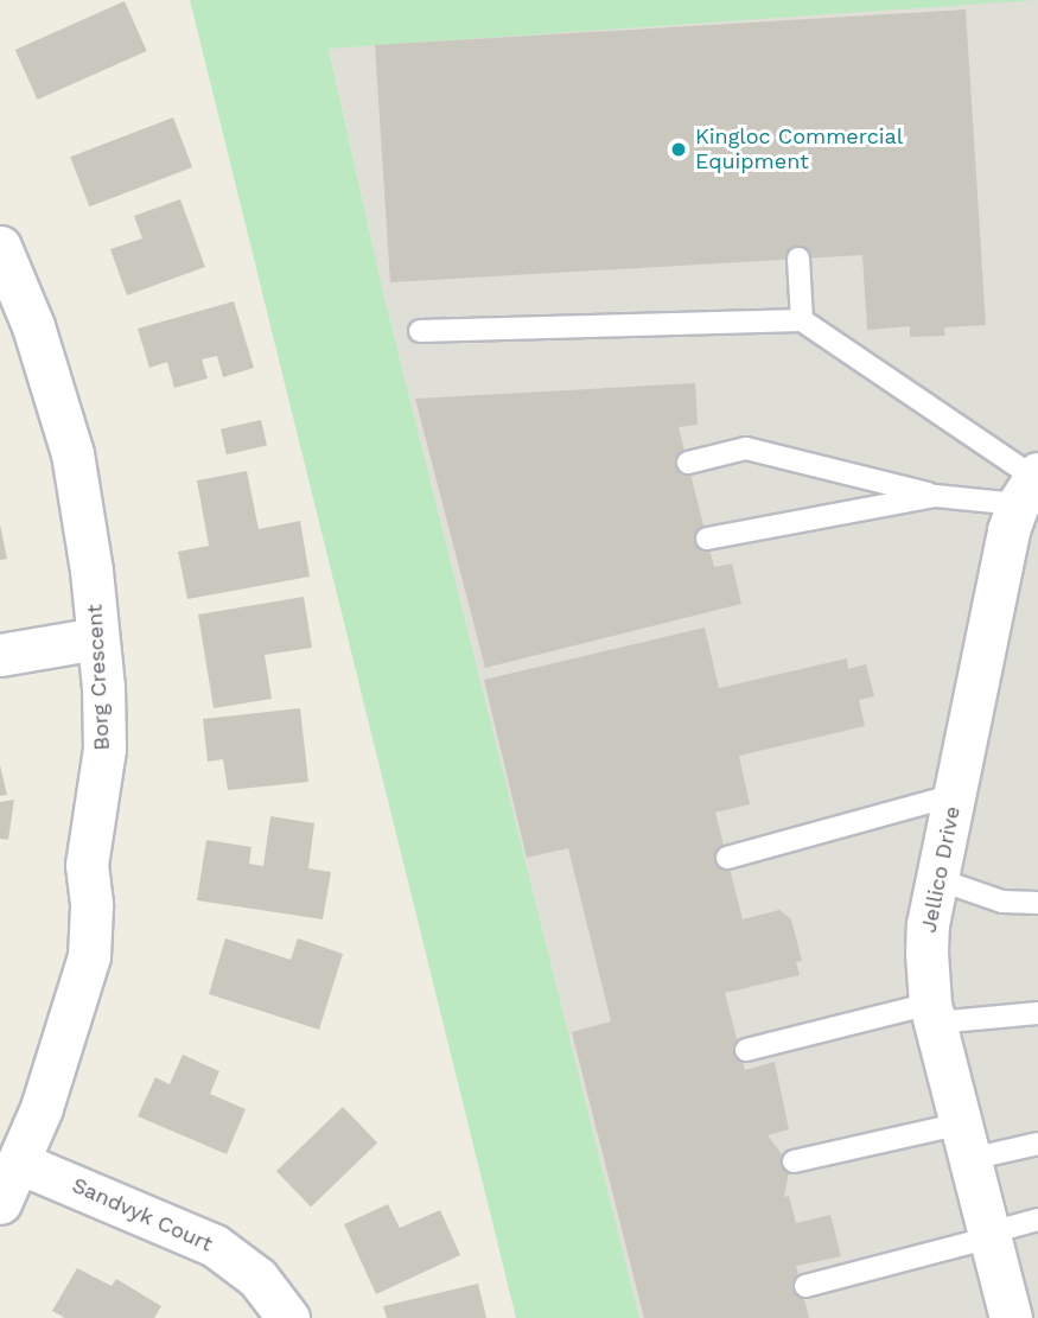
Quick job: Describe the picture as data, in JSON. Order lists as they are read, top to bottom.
{
  "streets": {
    "street": ["Borg Crescent", "Jellico Drive", "Sandvyk Court"]
  },
  "crossings": [
    ["Borg Crescent", "Sandvyk Court"]
  ],
  "places": ["Kingloc Commercial Equipment"]
}
